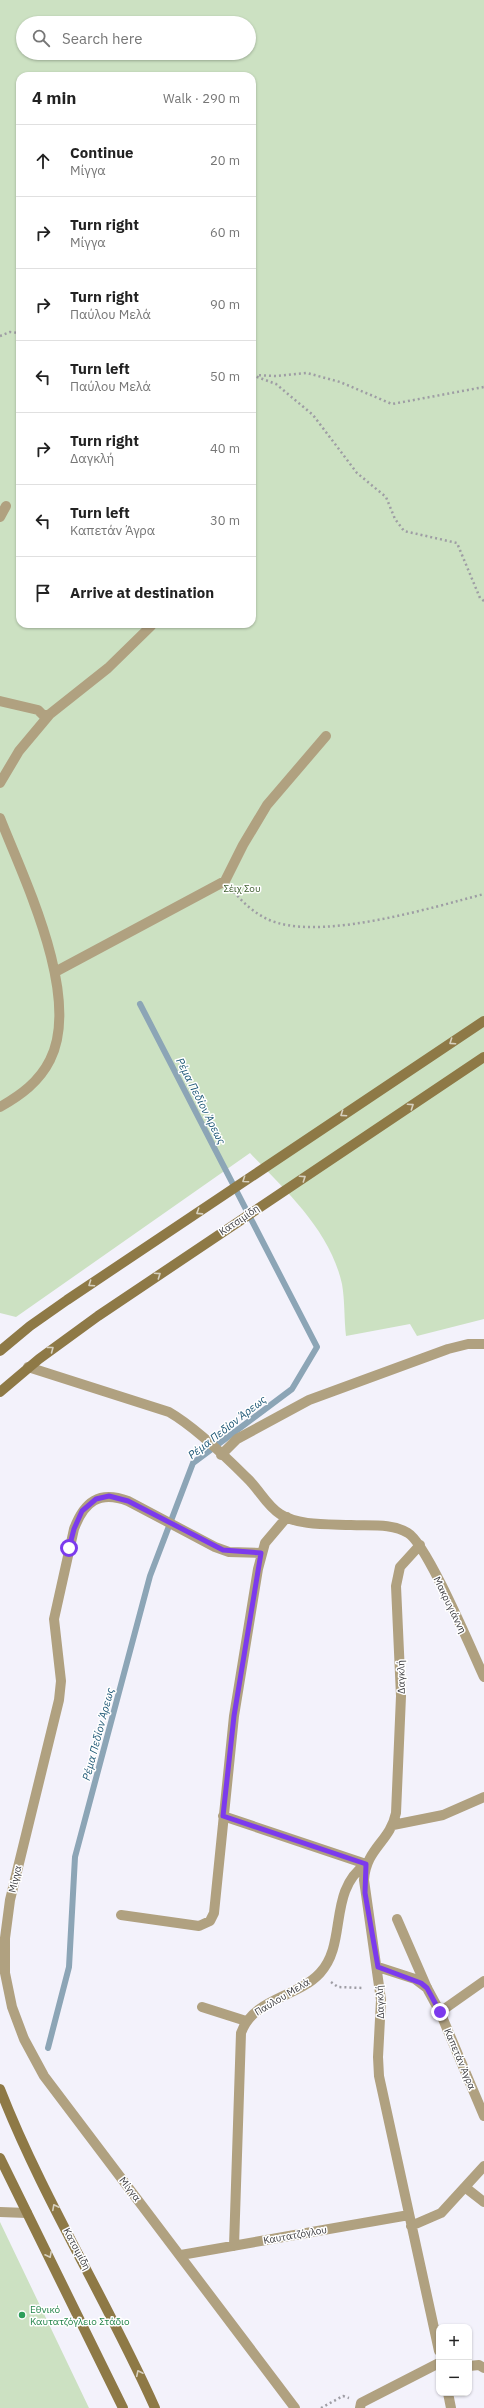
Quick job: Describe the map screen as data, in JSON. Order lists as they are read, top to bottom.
{
  "streets": {
    "main road": ["Κατσιμίδη"],
    "street": [
      "Μακρυγιάννη",
      "Δαγκλή",
      "Μίγγα",
      "Παύλου Μελά",
      "Καπετάν Άγρα",
      "Καυτατζόγλου"
    ]
  },
  "crossings": [
    ["Μακρυγιάννη", "Δαγκλή"],
    ["Δαγκλή", "Παύλου Μελά"],
    ["Δαγκλή", "Καπετάν Άγρα"],
    ["Δαγκλή", "Καυτατζόγλου"],
    ["Μίγγα", "Καυτατζόγλου"],
    ["Παύλου Μελά", "Καυτατζόγλου"]
  ],
  "water": ["Ρέμα Πεδίον Άρεως"],
  "parks": ["Σέιχ Σου"],
  "places": ["Εθνικό Καυτατζόγλειο Στάδιο"],
  "page": {
    "search": "Search here",
    "heading": ["4 min", "Walk · 290 m"],
    "list": [
      ["Continue", "Μίγγα", "20 m"],
      ["Turn right", "Μίγγα", "60 m"],
      ["Turn right", "Παύλου Μελά", "90 m"],
      ["Turn left", "Παύλου Μελά", "50 m"],
      ["Turn right", "Δαγκλή", "40 m"],
      ["Turn left", "Καπετάν Άγρα", "30 m"],
      "Arrive at destination"
    ],
    "map_buttons": ["+", "−"]
  }
}
